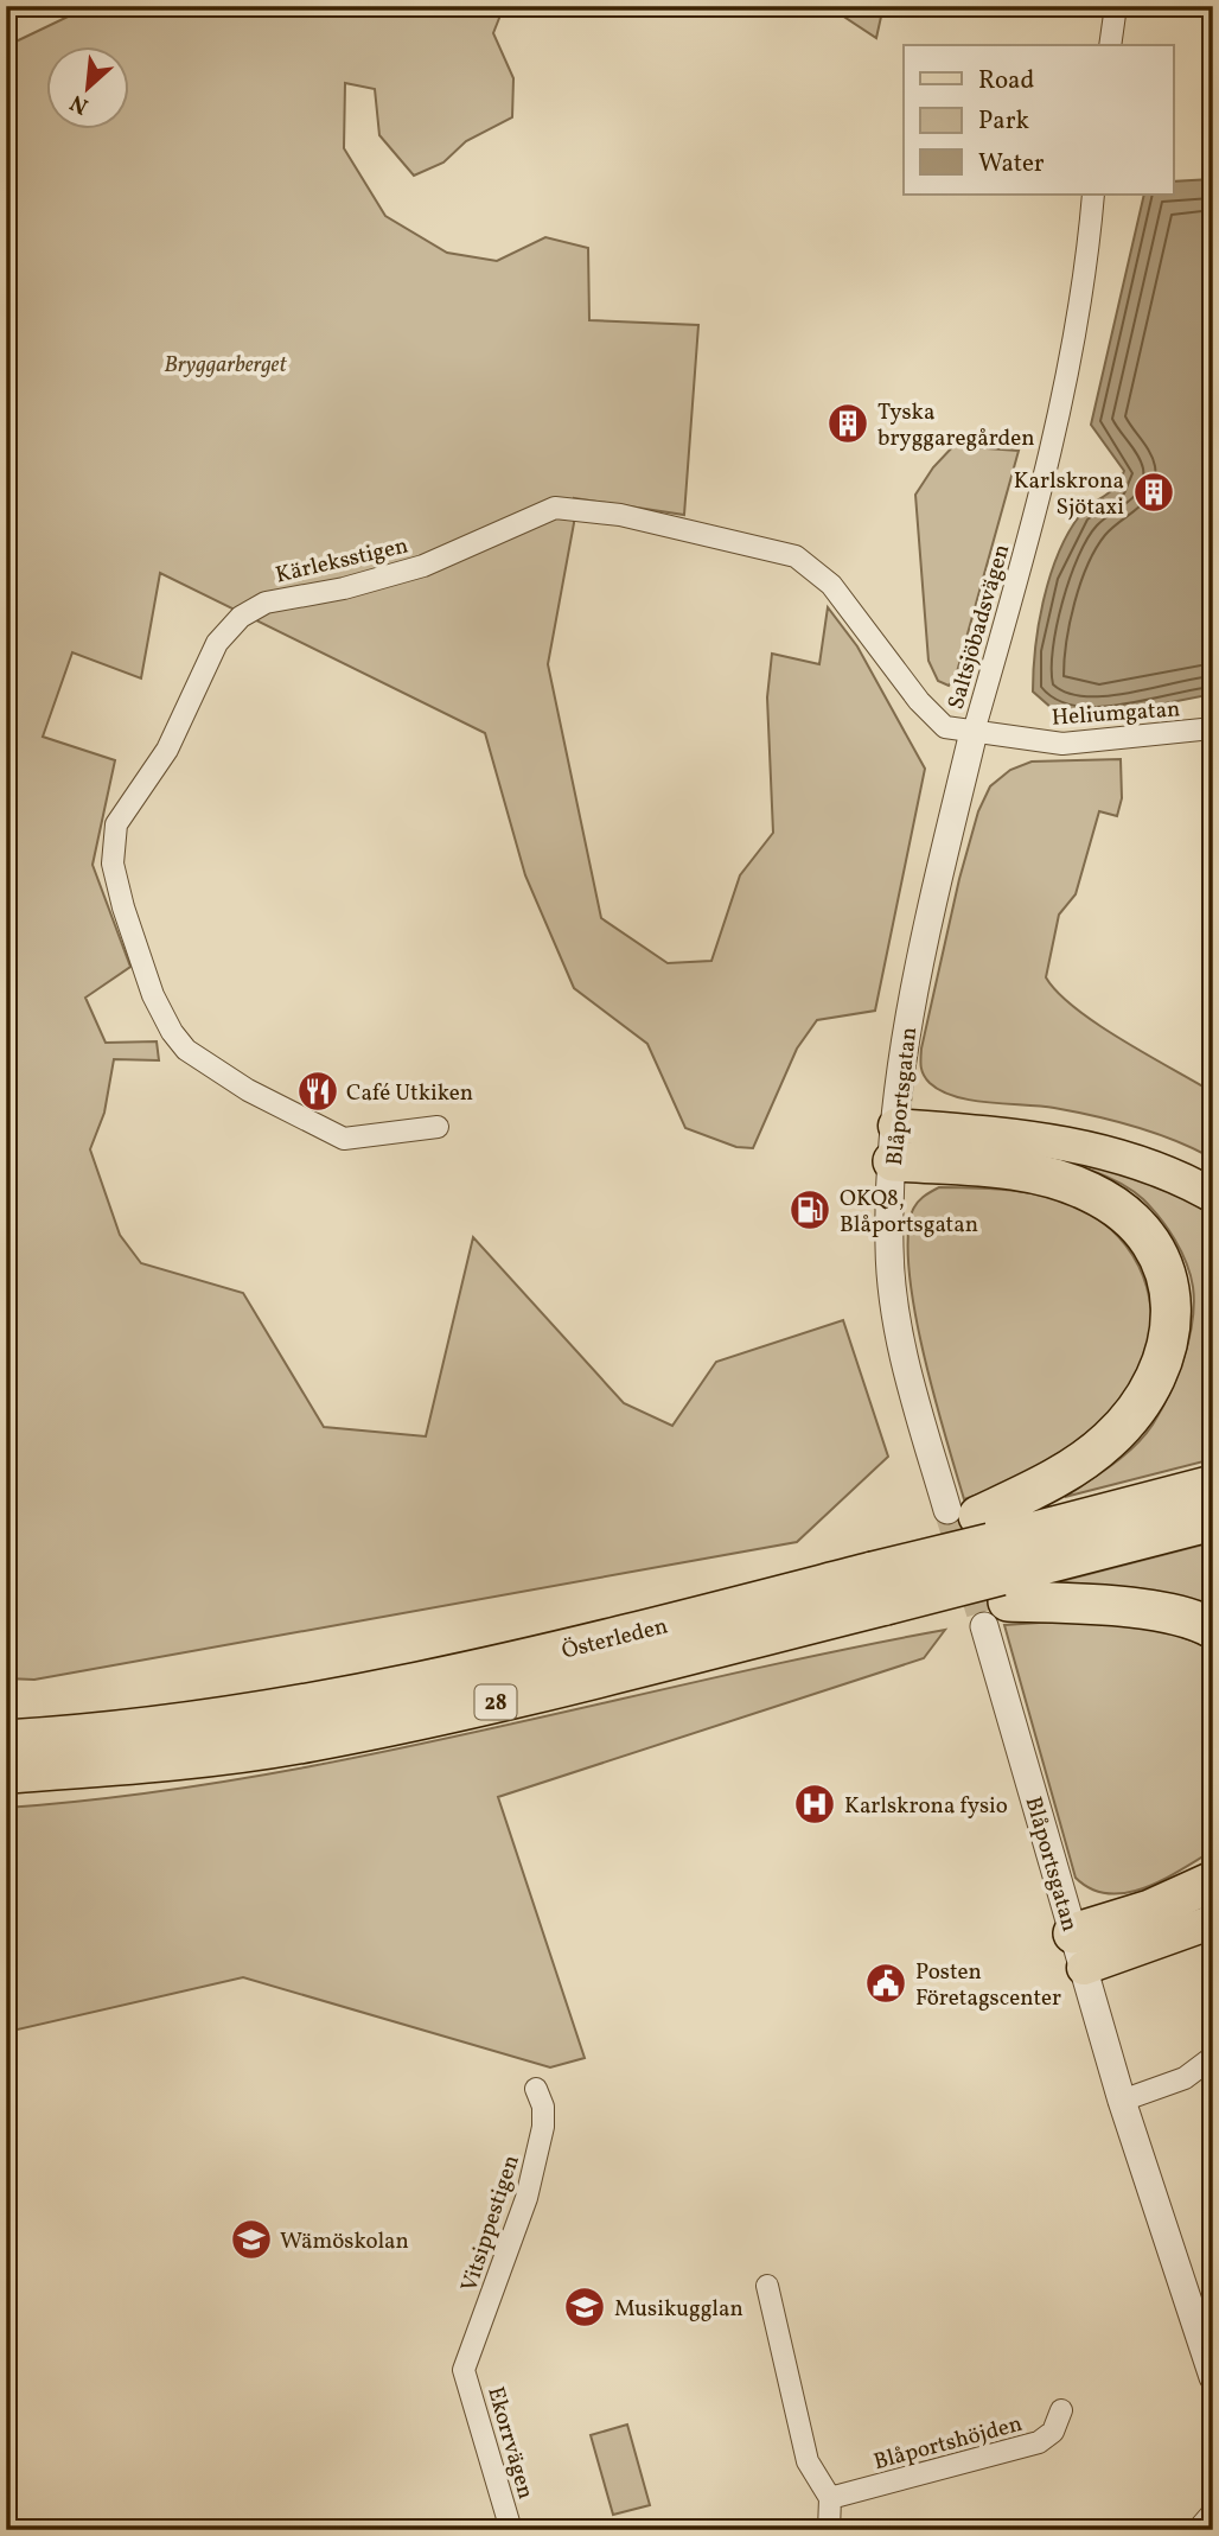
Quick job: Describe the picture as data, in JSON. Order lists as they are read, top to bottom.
{
  "streets": {
    "highway": ["Österleden", "28"],
    "street": [
      "Kärleksstigen",
      "Saltsjöbadsvägen",
      "Heliumgatan",
      "Blåportsgatan",
      "Vitsippestigen",
      "Blåportshöjden",
      "Ekorrvägen"
    ]
  },
  "crossings": [
    ["Kärleksstigen", "Saltsjöbadsvägen"],
    ["Kärleksstigen", "Heliumgatan"],
    ["Kärleksstigen", "Blåportsgatan"],
    ["Saltsjöbadsvägen", "Heliumgatan"],
    ["Saltsjöbadsvägen", "Blåportsgatan"],
    ["Heliumgatan", "Blåportsgatan"],
    ["Blåportsgatan", "Österleden"],
    ["Vitsippestigen", "Ekorrvägen"]
  ],
  "parks": ["Bryggarberget"],
  "places": {
    "building": ["Tyska bryggaregården", "Karlskrona Sjötaxi"],
    "restaurant": ["Café Utkiken"],
    "fuel station": ["OKQ8, Blåportsgatan"],
    "hospital": ["Karlskrona fysio"],
    "public building": ["Posten Företagscenter"],
    "school or university": ["Wämöskolan", "Musikugglan"]
  },
  "legend": ["Road", "Park", "Water"],
  "north": "bottom left"
}
